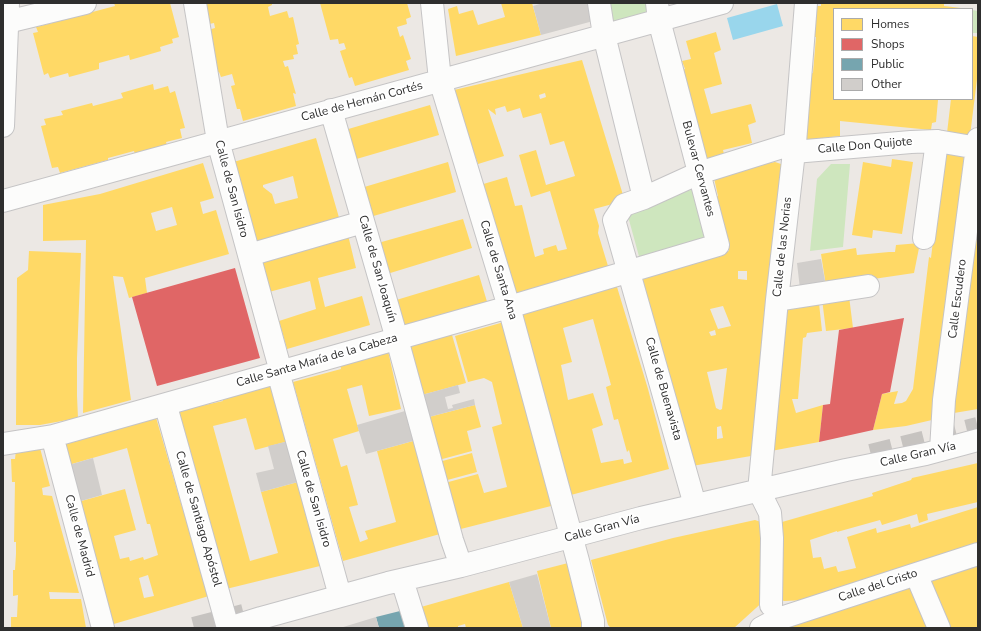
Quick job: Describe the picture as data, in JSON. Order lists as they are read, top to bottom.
{
  "streets": {
    "street": [
      "Calle de Hernán Cortés",
      "Calle Don Quijote",
      "Bulevar Cervantes",
      "Calle de San Isidro",
      "Calle de las Norias",
      "Calle de San Joaquín",
      "Calle de Santa Ana",
      "Calle Escudero",
      "Calle Santa María de la Cabeza",
      "Calle de Buenavista",
      "Calle Gran Vía",
      "Calle de Santiago Apóstol",
      "Calle de Madrid",
      "Calle del Cristo"
    ]
  },
  "crossings": [
    ["Calle de Hernán Cortés", "Bulevar Cervantes"],
    ["Calle de Hernán Cortés", "Calle de San Isidro"],
    ["Calle de Hernán Cortés", "Calle de San Joaquín"],
    ["Calle de Hernán Cortés", "Calle de Santa Ana"],
    ["Calle Don Quijote", "Bulevar Cervantes"],
    ["Calle Don Quijote", "Calle de las Norias"],
    ["Calle Don Quijote", "Calle Escudero"],
    ["Calle Don Quijote", "Calle de Buenavista"],
    ["Bulevar Cervantes", "Calle Santa María de la Cabeza"],
    ["Bulevar Cervantes", "Calle de Buenavista"],
    ["Calle de San Isidro", "Calle Santa María de la Cabeza"],
    ["Calle de San Isidro", "Calle Gran Vía"],
    ["Calle de las Norias", "Calle Gran Vía"],
    ["Calle de San Joaquín", "Calle Santa María de la Cabeza"],
    ["Calle de San Joaquín", "Calle Gran Vía"],
    ["Calle de Santa Ana", "Calle Santa María de la Cabeza"],
    ["Calle de Santa Ana", "Calle Gran Vía"],
    ["Calle Escudero", "Calle Gran Vía"],
    ["Calle Santa María de la Cabeza", "Calle de Buenavista"],
    ["Calle de Buenavista", "Calle Gran Vía"],
    ["Calle Gran Vía", "Calle de Santiago Apóstol"]
  ],
  "legend": [
    "Homes",
    "Shops",
    "Public",
    "Other"
  ]
}
